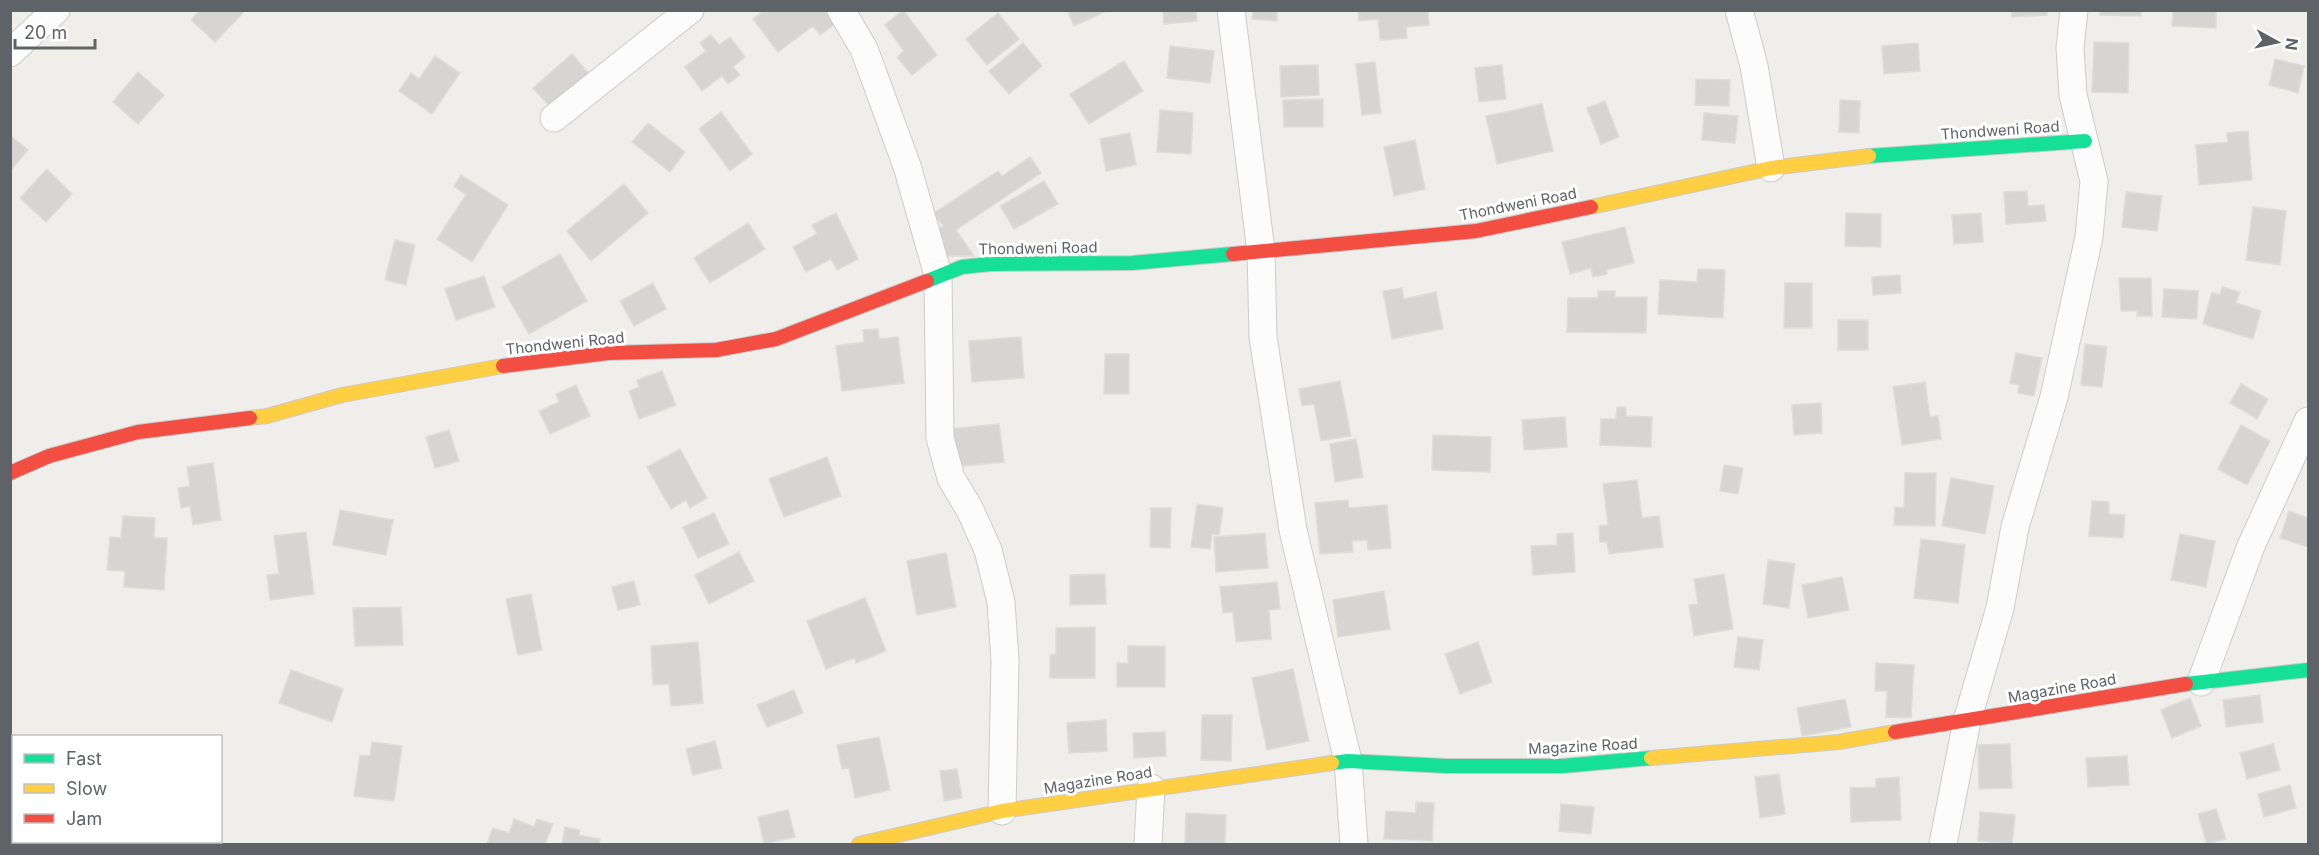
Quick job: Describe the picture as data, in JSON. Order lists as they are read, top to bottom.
{
  "streets": {
    "street": ["Thondweni Road", "Magazine Road"]
  },
  "legend": ["Fast", "Slow", "Jam"],
  "scale_bar": "20 m",
  "north": "right"
}
